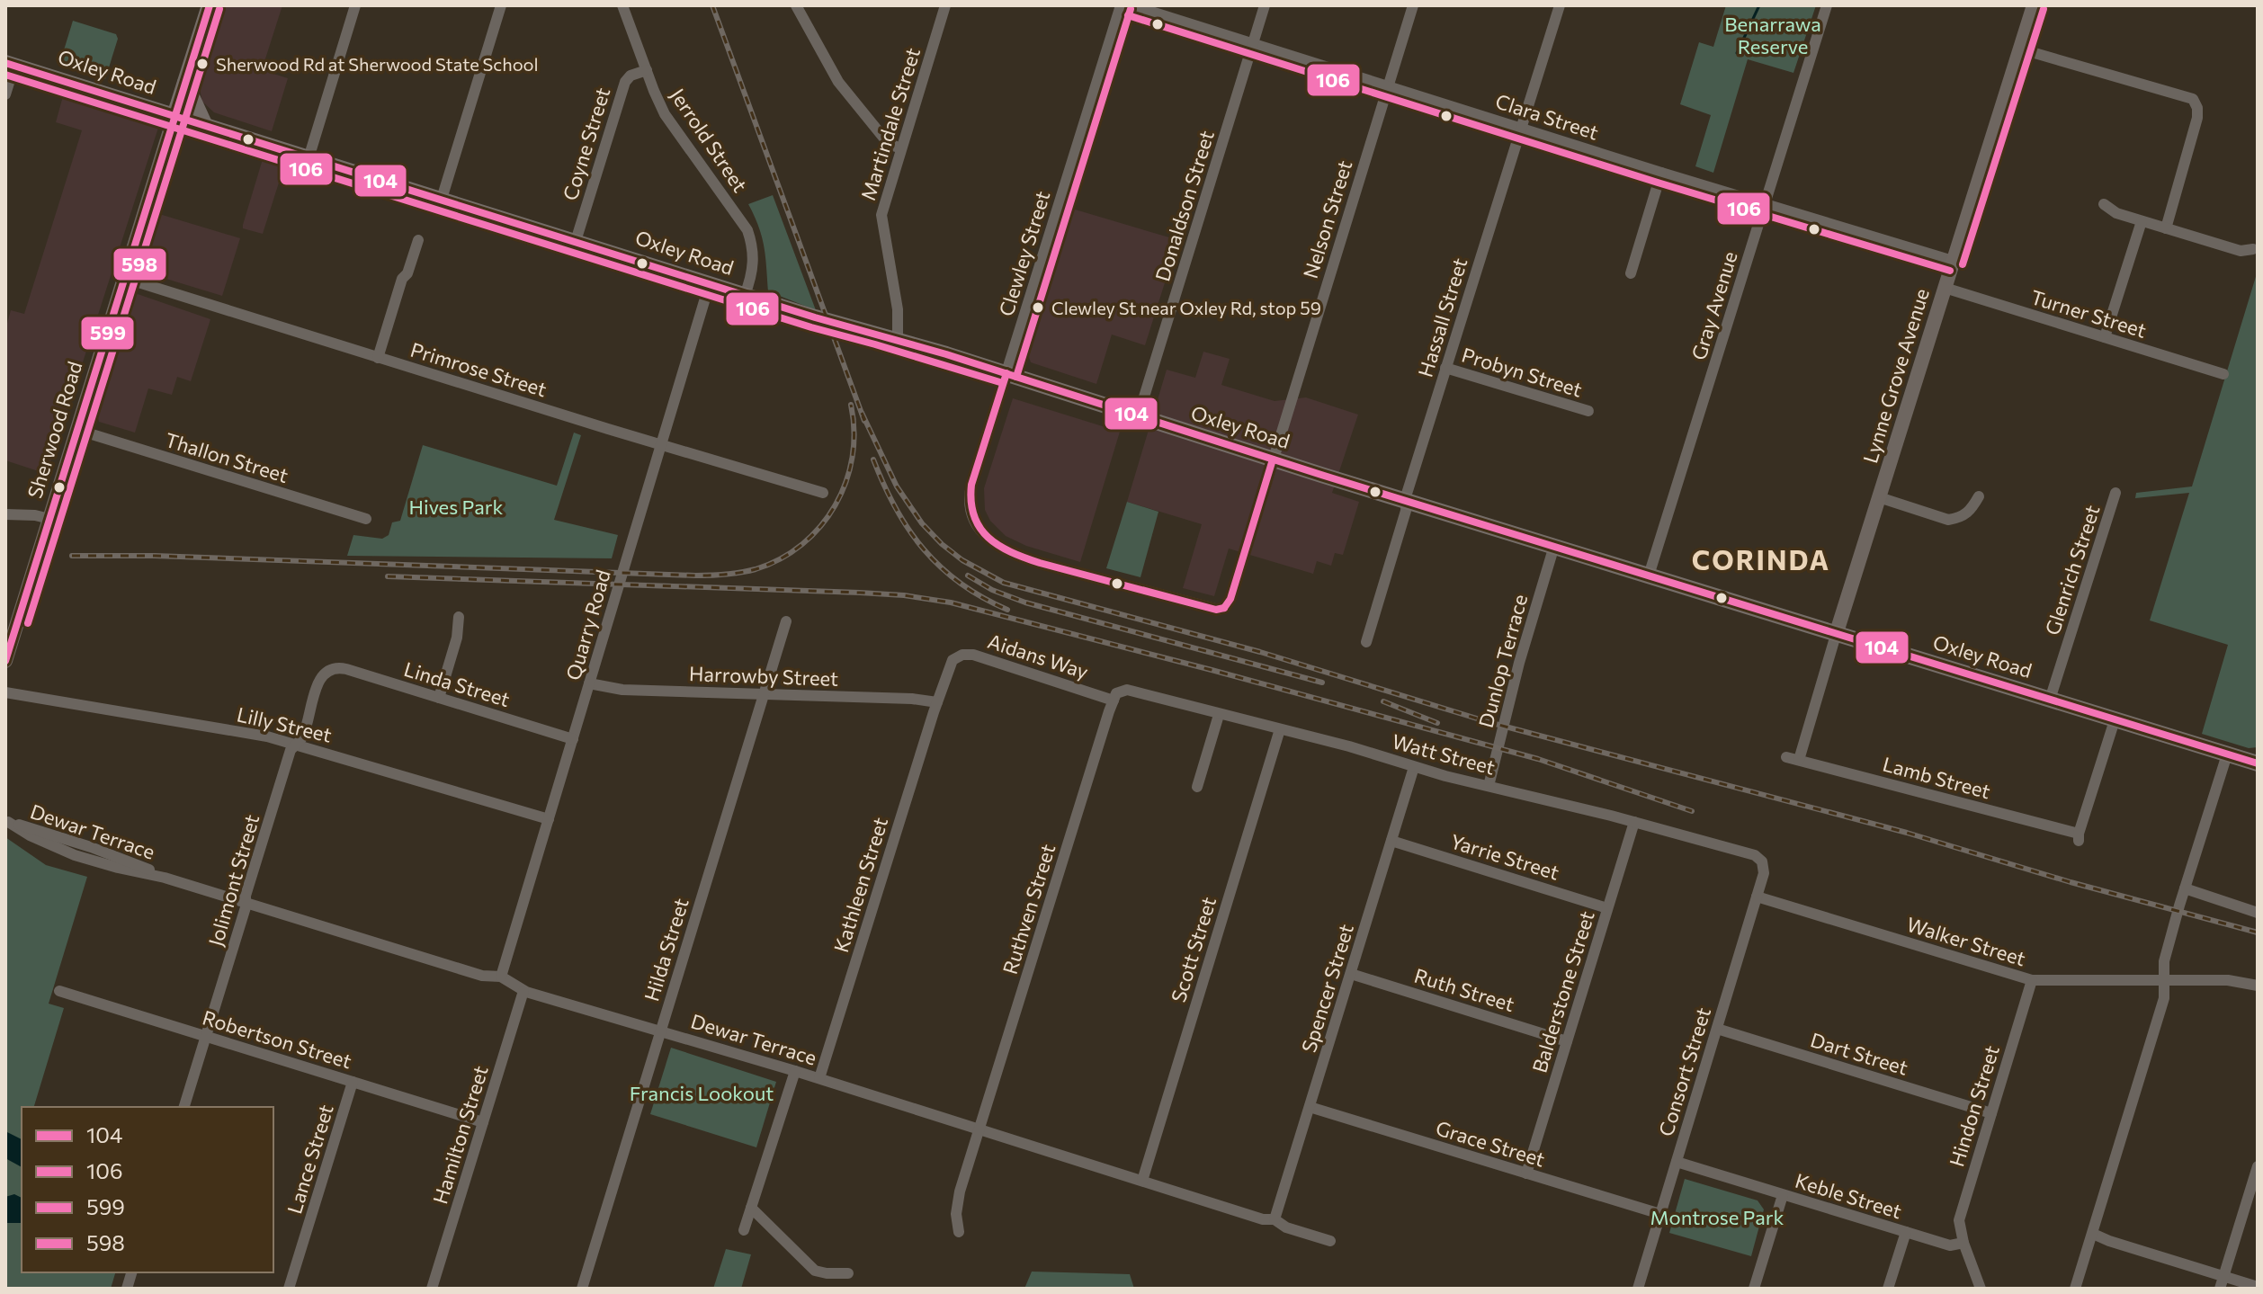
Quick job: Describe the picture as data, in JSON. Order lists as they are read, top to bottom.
{
  "streets": {
    "main road": ["Oxley Road", "Sherwood Road"],
    "street": [
      "Clara Street",
      "Martindale Street",
      "Jerrold Street",
      "Coyne Street",
      "Donaldson Street",
      "Nelson Street",
      "Clewley Street",
      "Gray Avenue",
      "Turner Street",
      "Hassall Street",
      "Primrose Street",
      "Probyn Street",
      "Lynne Grove Avenue",
      "Thallon Street",
      "Glenrich Street",
      "Quarry Road",
      "Aidans Way",
      "Dunlop Terrace",
      "Harrowby Street",
      "Linda Street",
      "Lilly Street",
      "Watt Street",
      "Lamb Street",
      "Dewar Terrace",
      "Yarrie Street",
      "Jolimont Street",
      "Kathleen Street",
      "Ruthven Street",
      "Walker Street",
      "Hilda Street",
      "Scott Street",
      "Spencer Street",
      "Ruth Street",
      "Balderstone Street",
      "Robertson Street",
      "Dart Street",
      "Consort Street",
      "Hindon Street",
      "Hamilton Street",
      "Grace Street",
      "Lance Street",
      "Keble Street"
    ]
  },
  "crossings": [
    ["Oxley Road", "Martindale Street"],
    ["Oxley Road", "Jerrold Street"],
    ["Oxley Road", "Coyne Street"],
    ["Oxley Road", "Donaldson Street"],
    ["Oxley Road", "Nelson Street"],
    ["Oxley Road", "Clewley Street"],
    ["Oxley Road", "Gray Avenue"],
    ["Oxley Road", "Hassall Street"],
    ["Oxley Road", "Lynne Grove Avenue"],
    ["Oxley Road", "Sherwood Road"],
    ["Oxley Road", "Glenrich Street"],
    ["Oxley Road", "Quarry Road"],
    ["Oxley Road", "Dunlop Terrace"],
    ["Oxley Road", "Lamb Street"],
    ["Clara Street", "Donaldson Street"],
    ["Clara Street", "Nelson Street"],
    ["Clara Street", "Gray Avenue"],
    ["Clara Street", "Hassall Street"],
    ["Clara Street", "Lynne Grove Avenue"],
    ["Jerrold Street", "Coyne Street"],
    ["Nelson Street", "Clewley Street"],
    ["Turner Street", "Lynne Grove Avenue"],
    ["Hassall Street", "Probyn Street"],
    ["Primrose Street", "Sherwood Road"],
    ["Primrose Street", "Quarry Road"],
    ["Lynne Grove Avenue", "Lamb Street"],
    ["Sherwood Road", "Thallon Street"],
    ["Quarry Road", "Harrowby Street"],
    ["Quarry Road", "Linda Street"],
    ["Quarry Road", "Lilly Street"],
    ["Quarry Road", "Dewar Terrace"],
    ["Aidans Way", "Harrowby Street"],
    ["Aidans Way", "Watt Street"],
    ["Aidans Way", "Kathleen Street"],
    ["Aidans Way", "Ruthven Street"],
    ["Dunlop Terrace", "Watt Street"],
    ["Harrowby Street", "Kathleen Street"],
    ["Harrowby Street", "Hilda Street"],
    ["Linda Street", "Jolimont Street"],
    ["Lilly Street", "Jolimont Street"],
    ["Watt Street", "Ruthven Street"],
    ["Watt Street", "Scott Street"],
    ["Watt Street", "Spencer Street"],
    ["Watt Street", "Balderstone Street"],
    ["Watt Street", "Consort Street"],
    ["Dewar Terrace", "Jolimont Street"],
    ["Dewar Terrace", "Kathleen Street"],
    ["Dewar Terrace", "Ruthven Street"],
    ["Dewar Terrace", "Hilda Street"],
    ["Dewar Terrace", "Scott Street"],
    ["Dewar Terrace", "Spencer Street"],
    ["Dewar Terrace", "Hamilton Street"],
    ["Yarrie Street", "Spencer Street"],
    ["Yarrie Street", "Balderstone Street"],
    ["Jolimont Street", "Robertson Street"],
    ["Walker Street", "Consort Street"],
    ["Walker Street", "Hindon Street"],
    ["Spencer Street", "Ruth Street"],
    ["Spencer Street", "Grace Street"],
    ["Ruth Street", "Balderstone Street"],
    ["Balderstone Street", "Grace Street"],
    ["Robertson Street", "Hamilton Street"],
    ["Robertson Street", "Lance Street"],
    ["Dart Street", "Consort Street"],
    ["Dart Street", "Hindon Street"],
    ["Consort Street", "Grace Street"],
    ["Consort Street", "Keble Street"],
    ["Hindon Street", "Keble Street"]
  ],
  "districts": ["CORINDA"],
  "parks": [
    "Benarrawa Reserve",
    "Hives Park",
    "Francis Lookout",
    "Montrose Park"
  ],
  "places": ["Sherwood Rd at Sherwood State School", "Clewley St near Oxley Rd, stop 59"],
  "lines": [
    "transit line 599",
    "transit line 106",
    "transit line 598",
    "transit line 104"
  ],
  "legend": [
    "104",
    "106",
    "599",
    "598"
  ]
}
